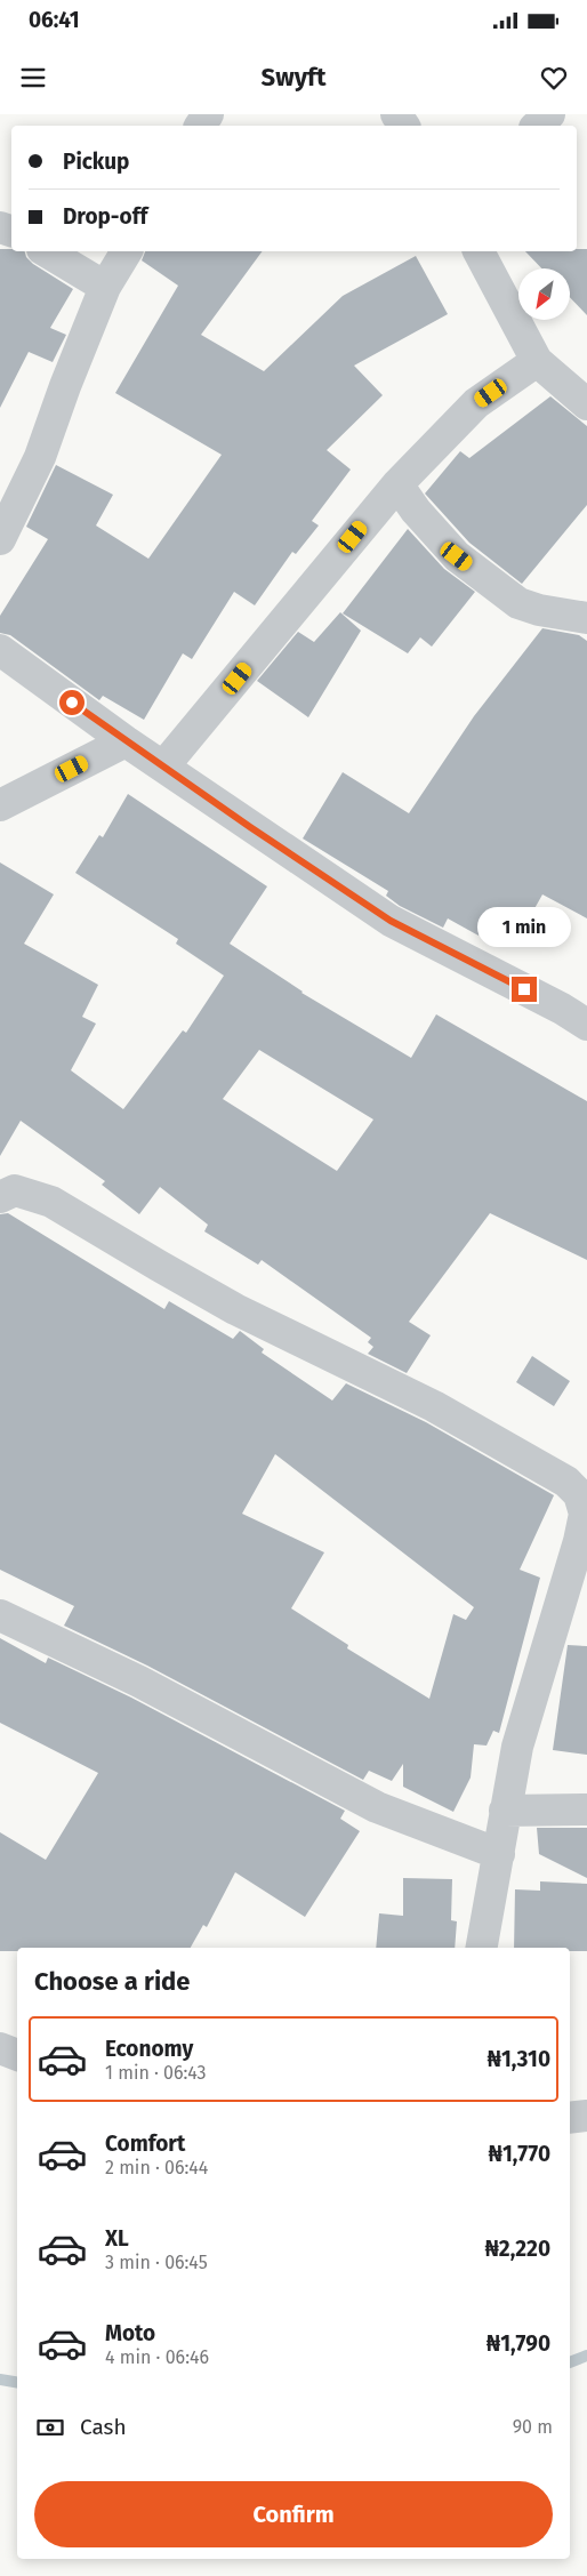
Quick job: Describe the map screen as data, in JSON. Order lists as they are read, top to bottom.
{
  "north": "bottom left",
  "page": {
    "status": "06:41",
    "header": "Swyft",
    "banner": ["Pickup", "Drop-off"],
    "bubble": "1 min",
    "heading": "Choose a ride",
    "list": [
      {
        "name": "Economy",
        "note": "1 min · 06:43",
        "value": "₦1,310"
      },
      {
        "name": "Comfort",
        "note": "2 min · 06:44",
        "value": "₦1,770"
      },
      {
        "name": "XL",
        "note": "3 min · 06:45",
        "value": "₦2,220"
      },
      {
        "name": "Moto",
        "note": "4 min · 06:46",
        "value": "₦1,790"
      }
    ],
    "pay": ["Cash", "90 m"],
    "buttons": "Confirm"
  }
}
